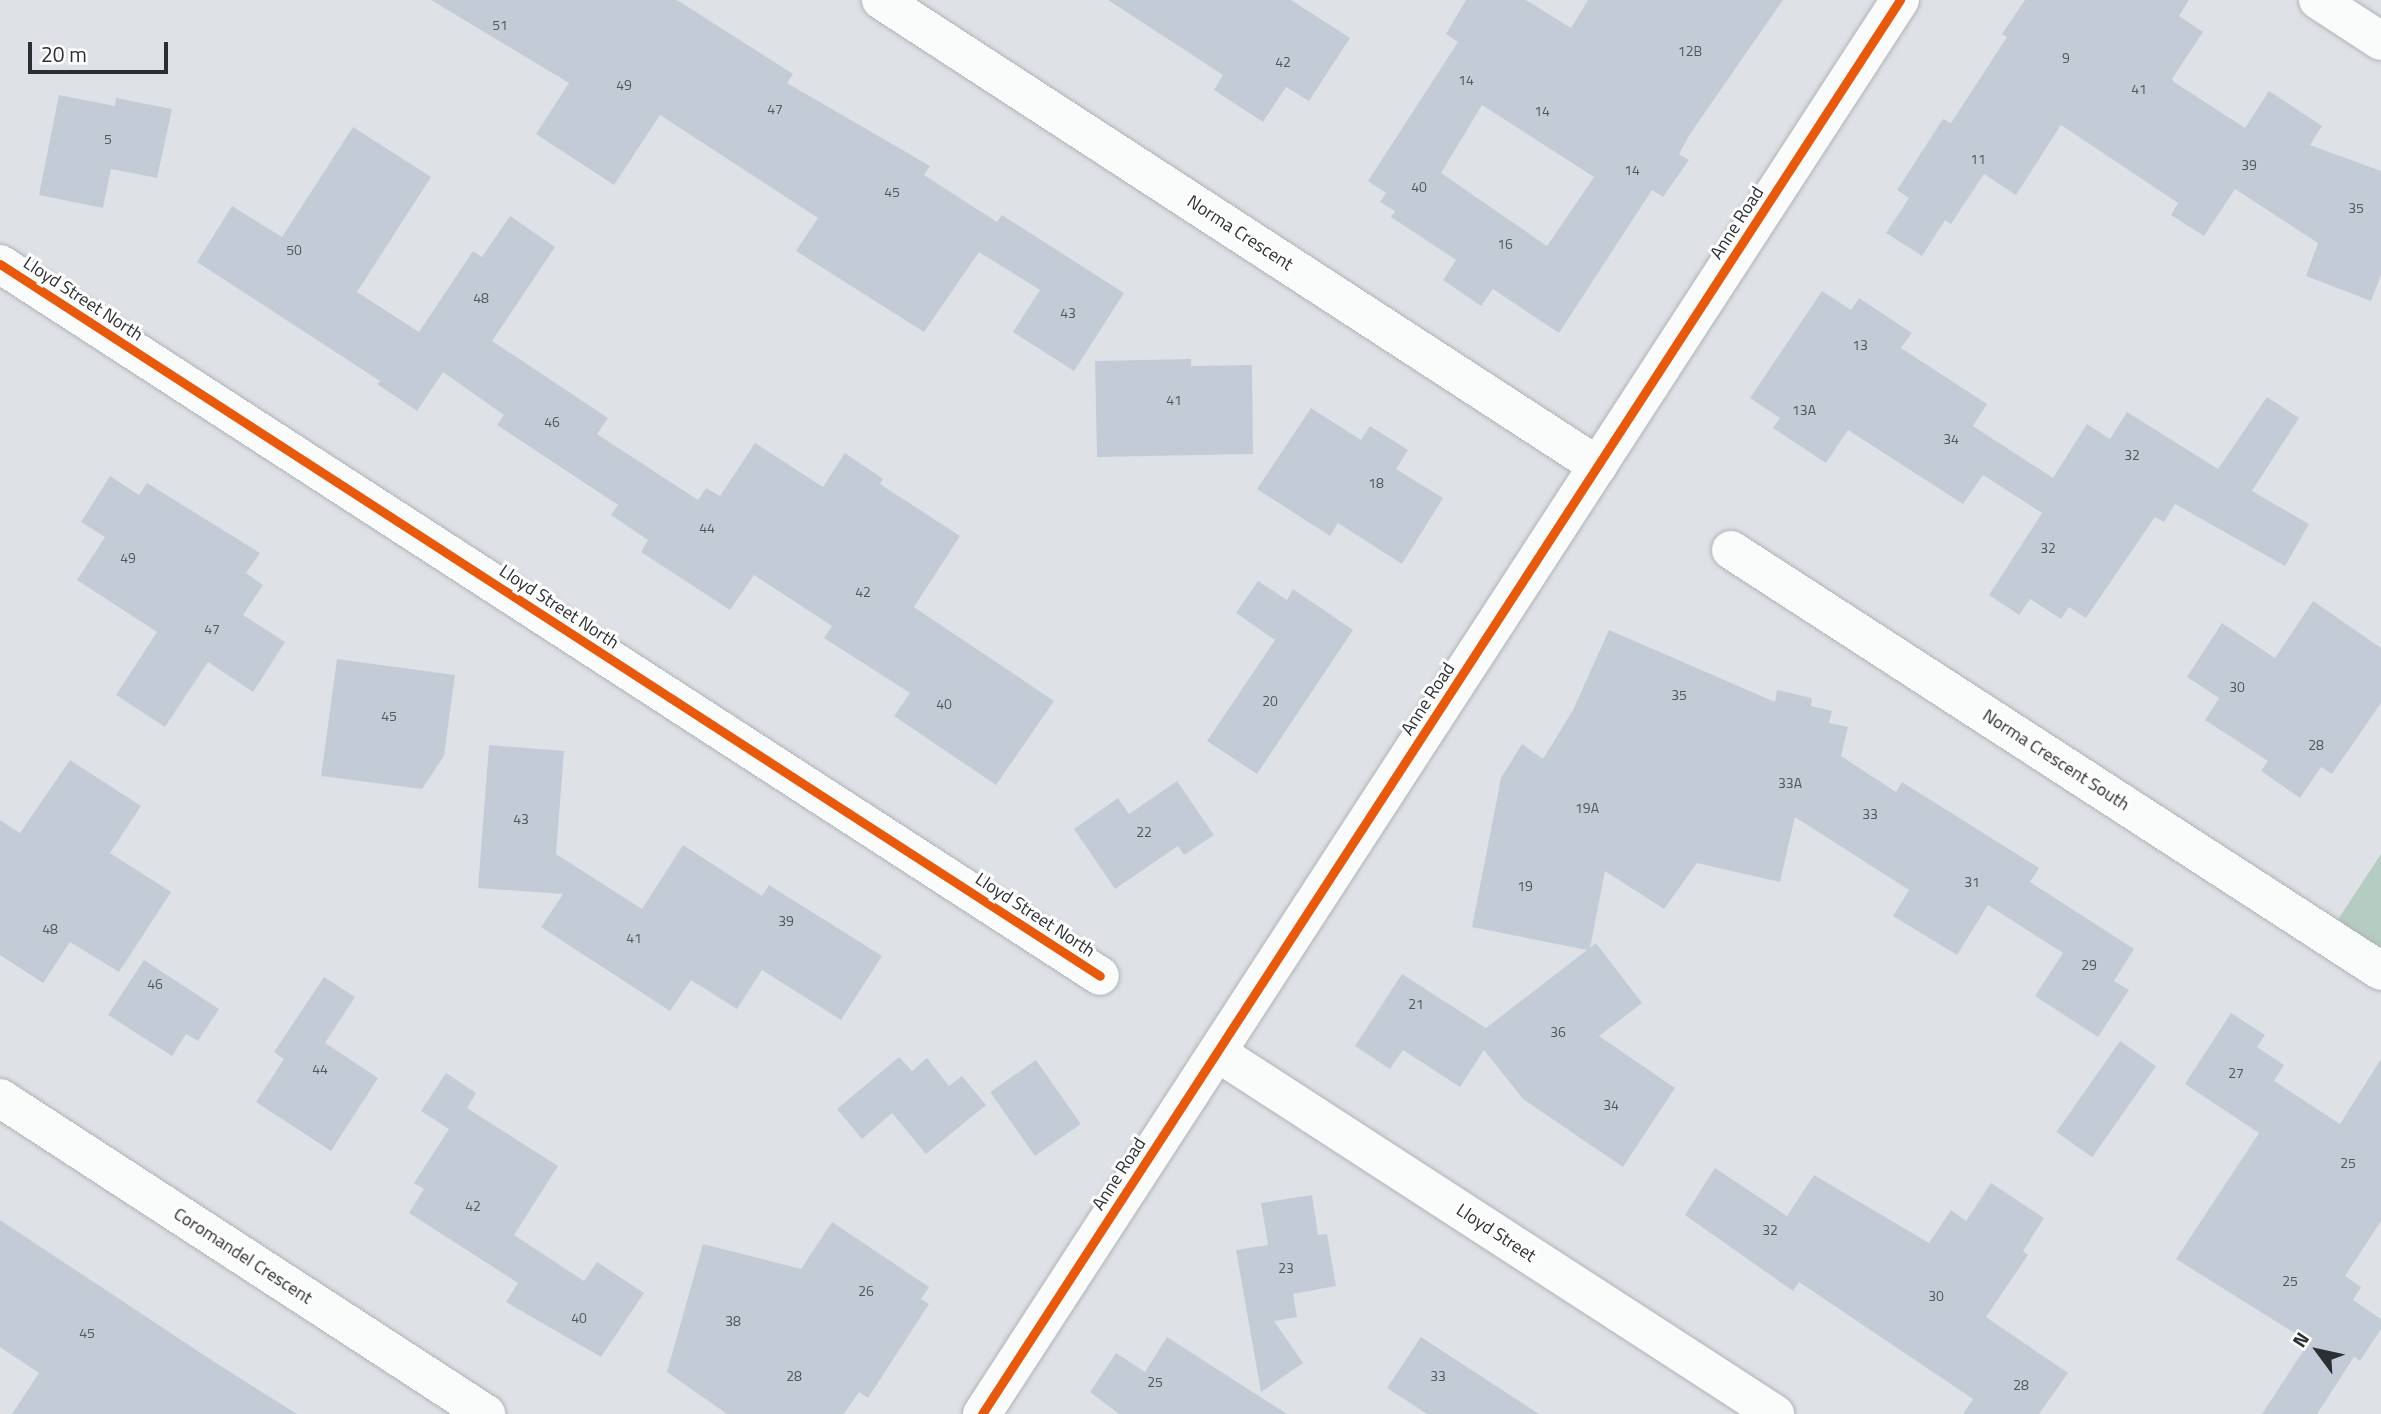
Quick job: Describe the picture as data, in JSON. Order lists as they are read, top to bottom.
{
  "streets": {
    "street": [
      "Anne Road",
      "Norma Crescent",
      "Lloyd Street North",
      "Norma Crescent South",
      "Lloyd Street",
      "Coromandel Crescent"
    ]
  },
  "crossings": [
    ["Anne Road", "Norma Crescent"],
    ["Anne Road", "Lloyd Street"]
  ],
  "house_numbers": [
    "51",
    "12B",
    "9",
    "42",
    "14",
    "49",
    "41",
    "47",
    "14",
    "5",
    "11",
    "39",
    "14",
    "40",
    "45",
    "35",
    "16",
    "50",
    "48",
    "43",
    "13",
    "41",
    "13A",
    "46",
    "34",
    "32",
    "18",
    "44",
    "32",
    "49",
    "42",
    "47",
    "30",
    "35",
    "20",
    "40",
    "45",
    "28",
    "33A",
    "19A",
    "33",
    "43",
    "22",
    "31",
    "19",
    "39",
    "48",
    "41",
    "29",
    "46",
    "21",
    "36",
    "44",
    "27",
    "34",
    "25",
    "42",
    "32",
    "23",
    "25",
    "26",
    "30",
    "40",
    "38",
    "45",
    "28",
    "33",
    "25",
    "28"
  ],
  "scale_bar": "20 m",
  "north": "top left"
}
